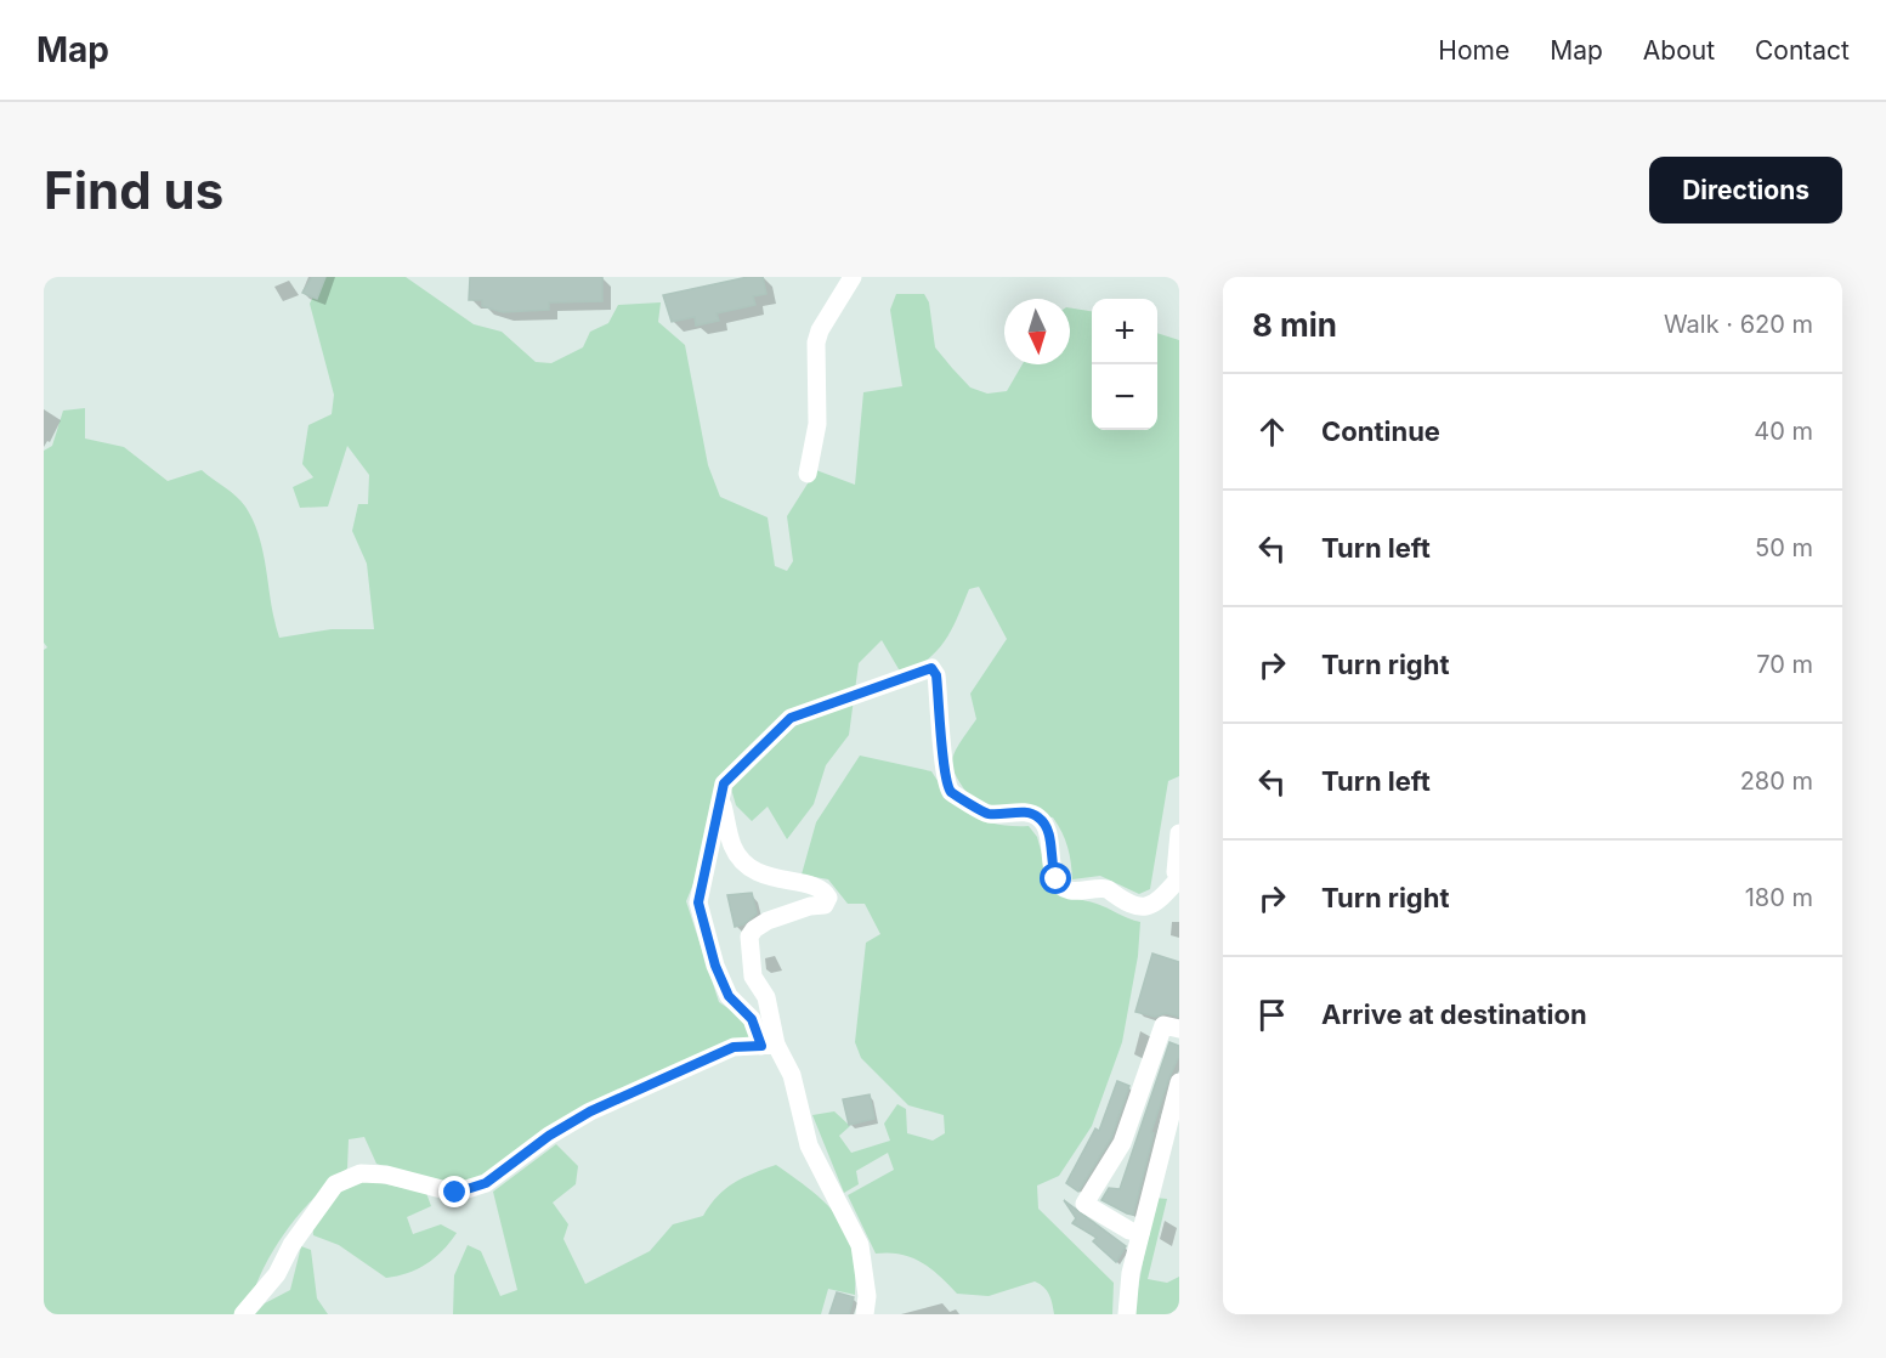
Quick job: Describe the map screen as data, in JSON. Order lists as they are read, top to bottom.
{
  "north": "bottom",
  "page": {
    "header": "Map",
    "nav": [
      "Home",
      "Map",
      "About",
      "Contact"
    ],
    "buttons": "Directions",
    "title": "Find us",
    "heading": ["8 min", "Walk · 620 m"],
    "map_buttons": ["+", "−"],
    "list": [
      ["Continue", "40 m"],
      ["Turn left", "50 m"],
      ["Turn right", "70 m"],
      ["Turn left", "280 m"],
      ["Turn right", "180 m"],
      "Arrive at destination"
    ]
  }
}
